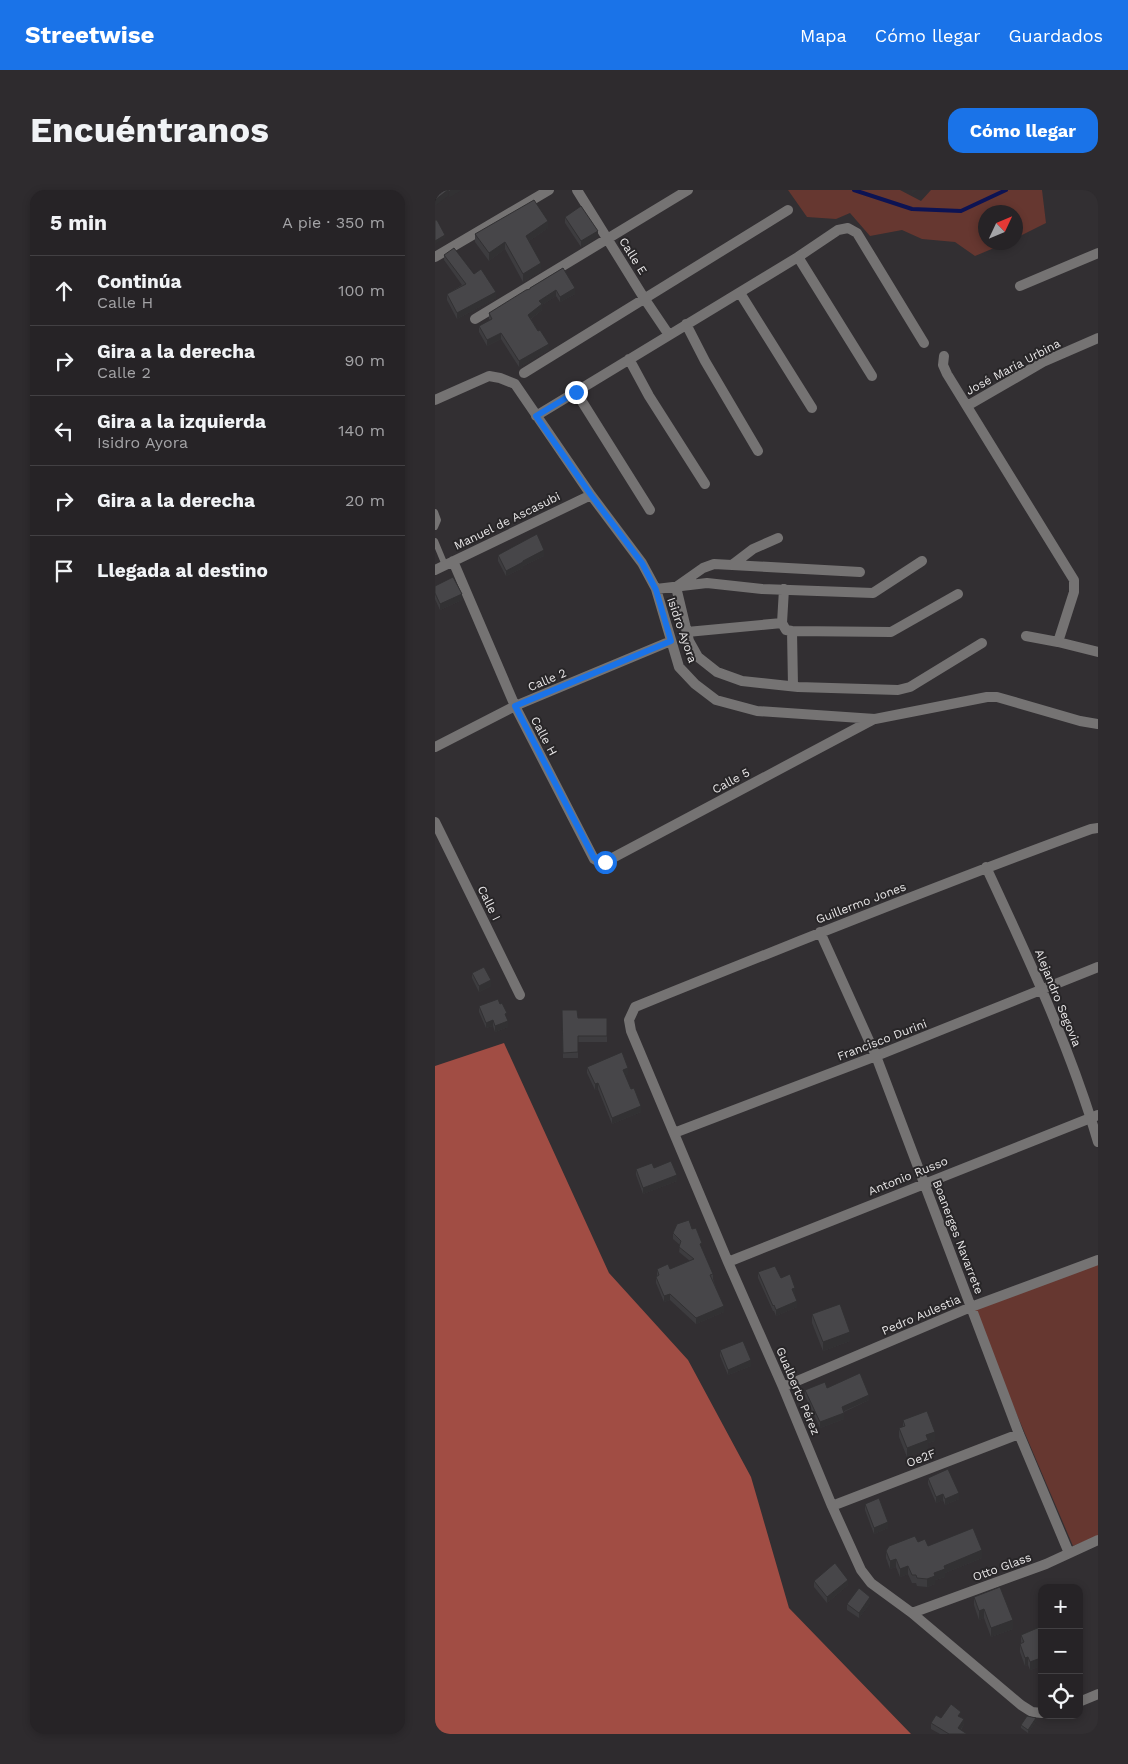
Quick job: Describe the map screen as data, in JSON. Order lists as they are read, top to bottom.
{
  "streets": {
    "street": [
      "Calle E",
      "José María Urbina",
      "Manuel de Ascasubi",
      "Isidro Ayora",
      "Calle 2",
      "Calle H",
      "Calle 5",
      "Calle I",
      "Guillermo Jones",
      "Alejandro Segovia",
      "Francisco Durini",
      "Antonio Russo",
      "Boanerges Navarrete",
      "Pedro Aulestia",
      "Gualberto Pérez",
      "Oe2F",
      "Otto Glass"
    ]
  },
  "crossings": [
    ["Manuel de Ascasubi", "Isidro Ayora"],
    ["Manuel de Ascasubi", "Calle H"],
    ["Isidro Ayora", "Calle 2"],
    ["Isidro Ayora", "Calle 5"],
    ["Calle 2", "Calle H"],
    ["Calle H", "Calle 5"],
    ["Guillermo Jones", "Alejandro Segovia"],
    ["Guillermo Jones", "Boanerges Navarrete"],
    ["Guillermo Jones", "Gualberto Pérez"],
    ["Alejandro Segovia", "Francisco Durini"],
    ["Alejandro Segovia", "Antonio Russo"],
    ["Francisco Durini", "Boanerges Navarrete"],
    ["Francisco Durini", "Gualberto Pérez"],
    ["Antonio Russo", "Boanerges Navarrete"],
    ["Antonio Russo", "Gualberto Pérez"],
    ["Boanerges Navarrete", "Pedro Aulestia"],
    ["Boanerges Navarrete", "Oe2F"],
    ["Boanerges Navarrete", "Otto Glass"],
    ["Pedro Aulestia", "Gualberto Pérez"],
    ["Gualberto Pérez", "Oe2F"],
    ["Gualberto Pérez", "Otto Glass"]
  ],
  "north": "top right",
  "page": {
    "header": "Streetwise",
    "nav": ["Mapa", "Cómo llegar", "Guardados"],
    "buttons": "Cómo llegar",
    "title": "Encuéntranos",
    "heading": ["5 min", "A pie · 350 m"],
    "list": [
      ["Continúa", "Calle H", "100 m"],
      ["Gira a la derecha", "Calle 2", "90 m"],
      ["Gira a la izquierda", "Isidro Ayora", "140 m"],
      ["Gira a la derecha", "20 m"],
      "Llegada al destino"
    ],
    "map_buttons": ["+", "−"]
  }
}
